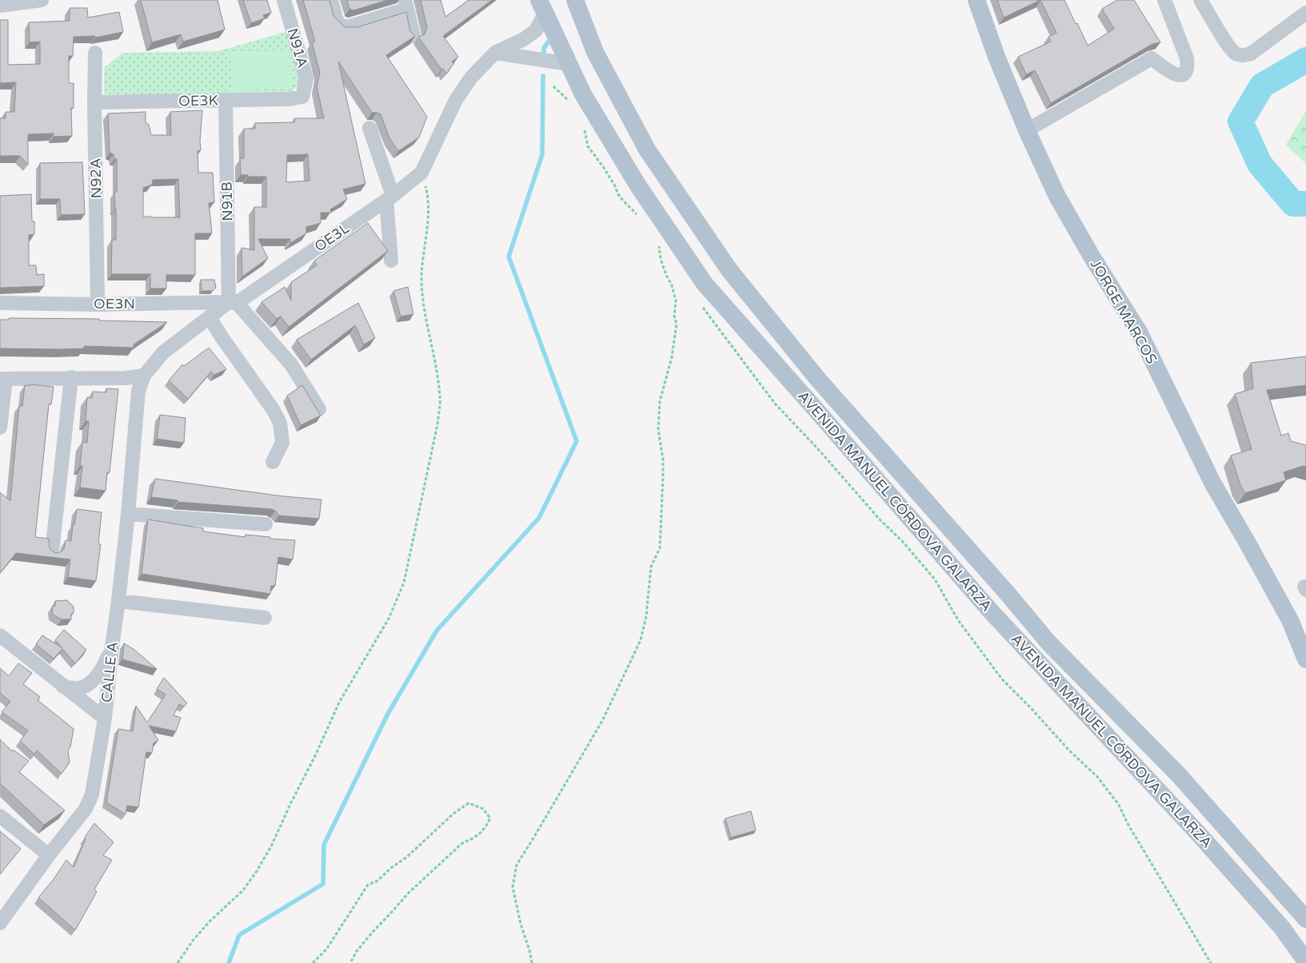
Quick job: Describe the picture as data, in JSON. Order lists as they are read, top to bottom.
{
  "streets": {
    "main road": ["JORGE MARCOS", "AVENIDA MANUEL CÓRDOVA GALARZA"],
    "street": [
      "N91A",
      "OE3K",
      "N92A",
      "N91B",
      "OE3L",
      "OE3N",
      "CALLE A"
    ]
  },
  "crossings": [
    ["N91A", "OE3K"],
    ["OE3K", "N92A"],
    ["OE3K", "N91B"],
    ["N92A", "OE3N"],
    ["N91B", "OE3L"],
    ["N91B", "OE3N"],
    ["OE3L", "OE3N"],
    ["OE3L", "AVENIDA MANUEL CÓRDOVA GALARZA"],
    ["OE3L", "CALLE A"]
  ]
}
